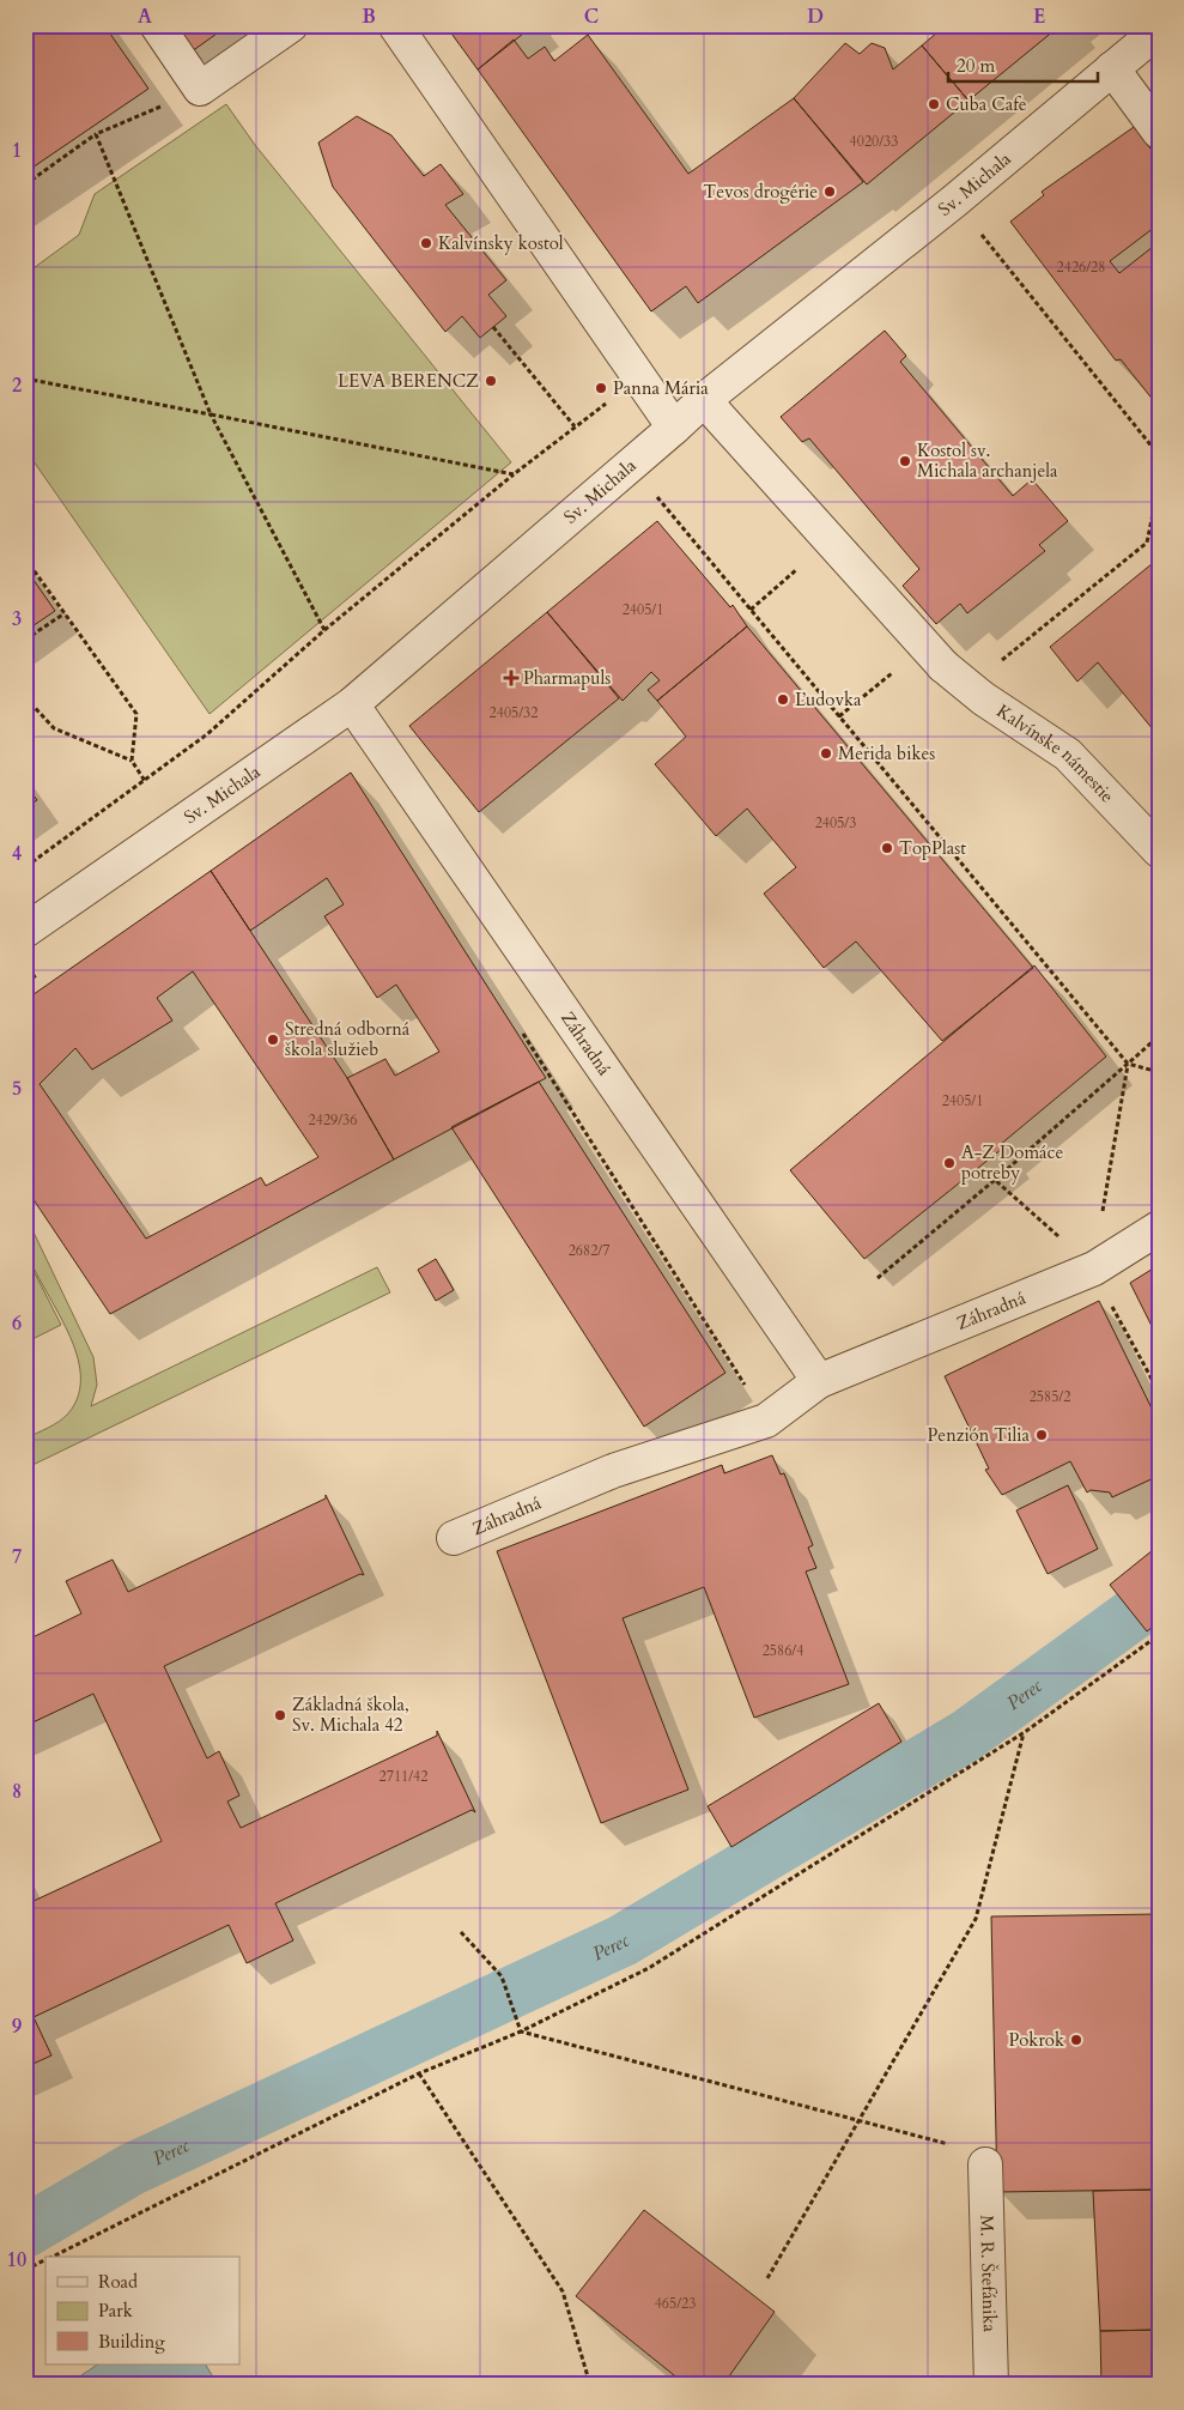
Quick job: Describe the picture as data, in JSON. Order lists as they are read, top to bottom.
{
  "streets": {
    "street": [
      "Sv. Michala",
      "Kalvínske námestie",
      "Záhradná",
      "M. R. Štefánika"
    ]
  },
  "crossings": [
    ["Sv. Michala", "Kalvínske námestie"],
    ["Sv. Michala", "Záhradná"]
  ],
  "water": ["Perec"],
  "places": {
    "other": [
      "Cuba Cafe",
      "Tevos drogérie",
      "Kalvínsky kostol",
      "LEVA BERENCZ",
      "Panna Mária",
      "Kostol sv. Michala archanjela",
      "Ľudovka",
      "Merida bikes",
      "TopPlast",
      "Stredná odborná škola služieb",
      "A-Z Domáce potreby",
      "Penzión Tilia",
      "Základná škola, Sv. Michala 42",
      "Pokrok"
    ],
    "health": ["Pharmapuls"]
  },
  "house_numbers": [
    "4020/33",
    "2426/28",
    "2405/1",
    "2405/32",
    "2405/3",
    "2405/1",
    "2429/36",
    "2682/7",
    "2585/2",
    "2586/4",
    "2711/42",
    "465/23"
  ],
  "legend": ["Road", "Park", "Building"],
  "scale_bar": "20 m",
  "grid": {
    "columns": [
      "A",
      "B",
      "C",
      "D",
      "E"
    ],
    "rows": [
      "1",
      "2",
      "3",
      "4",
      "5",
      "6",
      "7",
      "8",
      "9",
      "10"
    ]
  }
}
